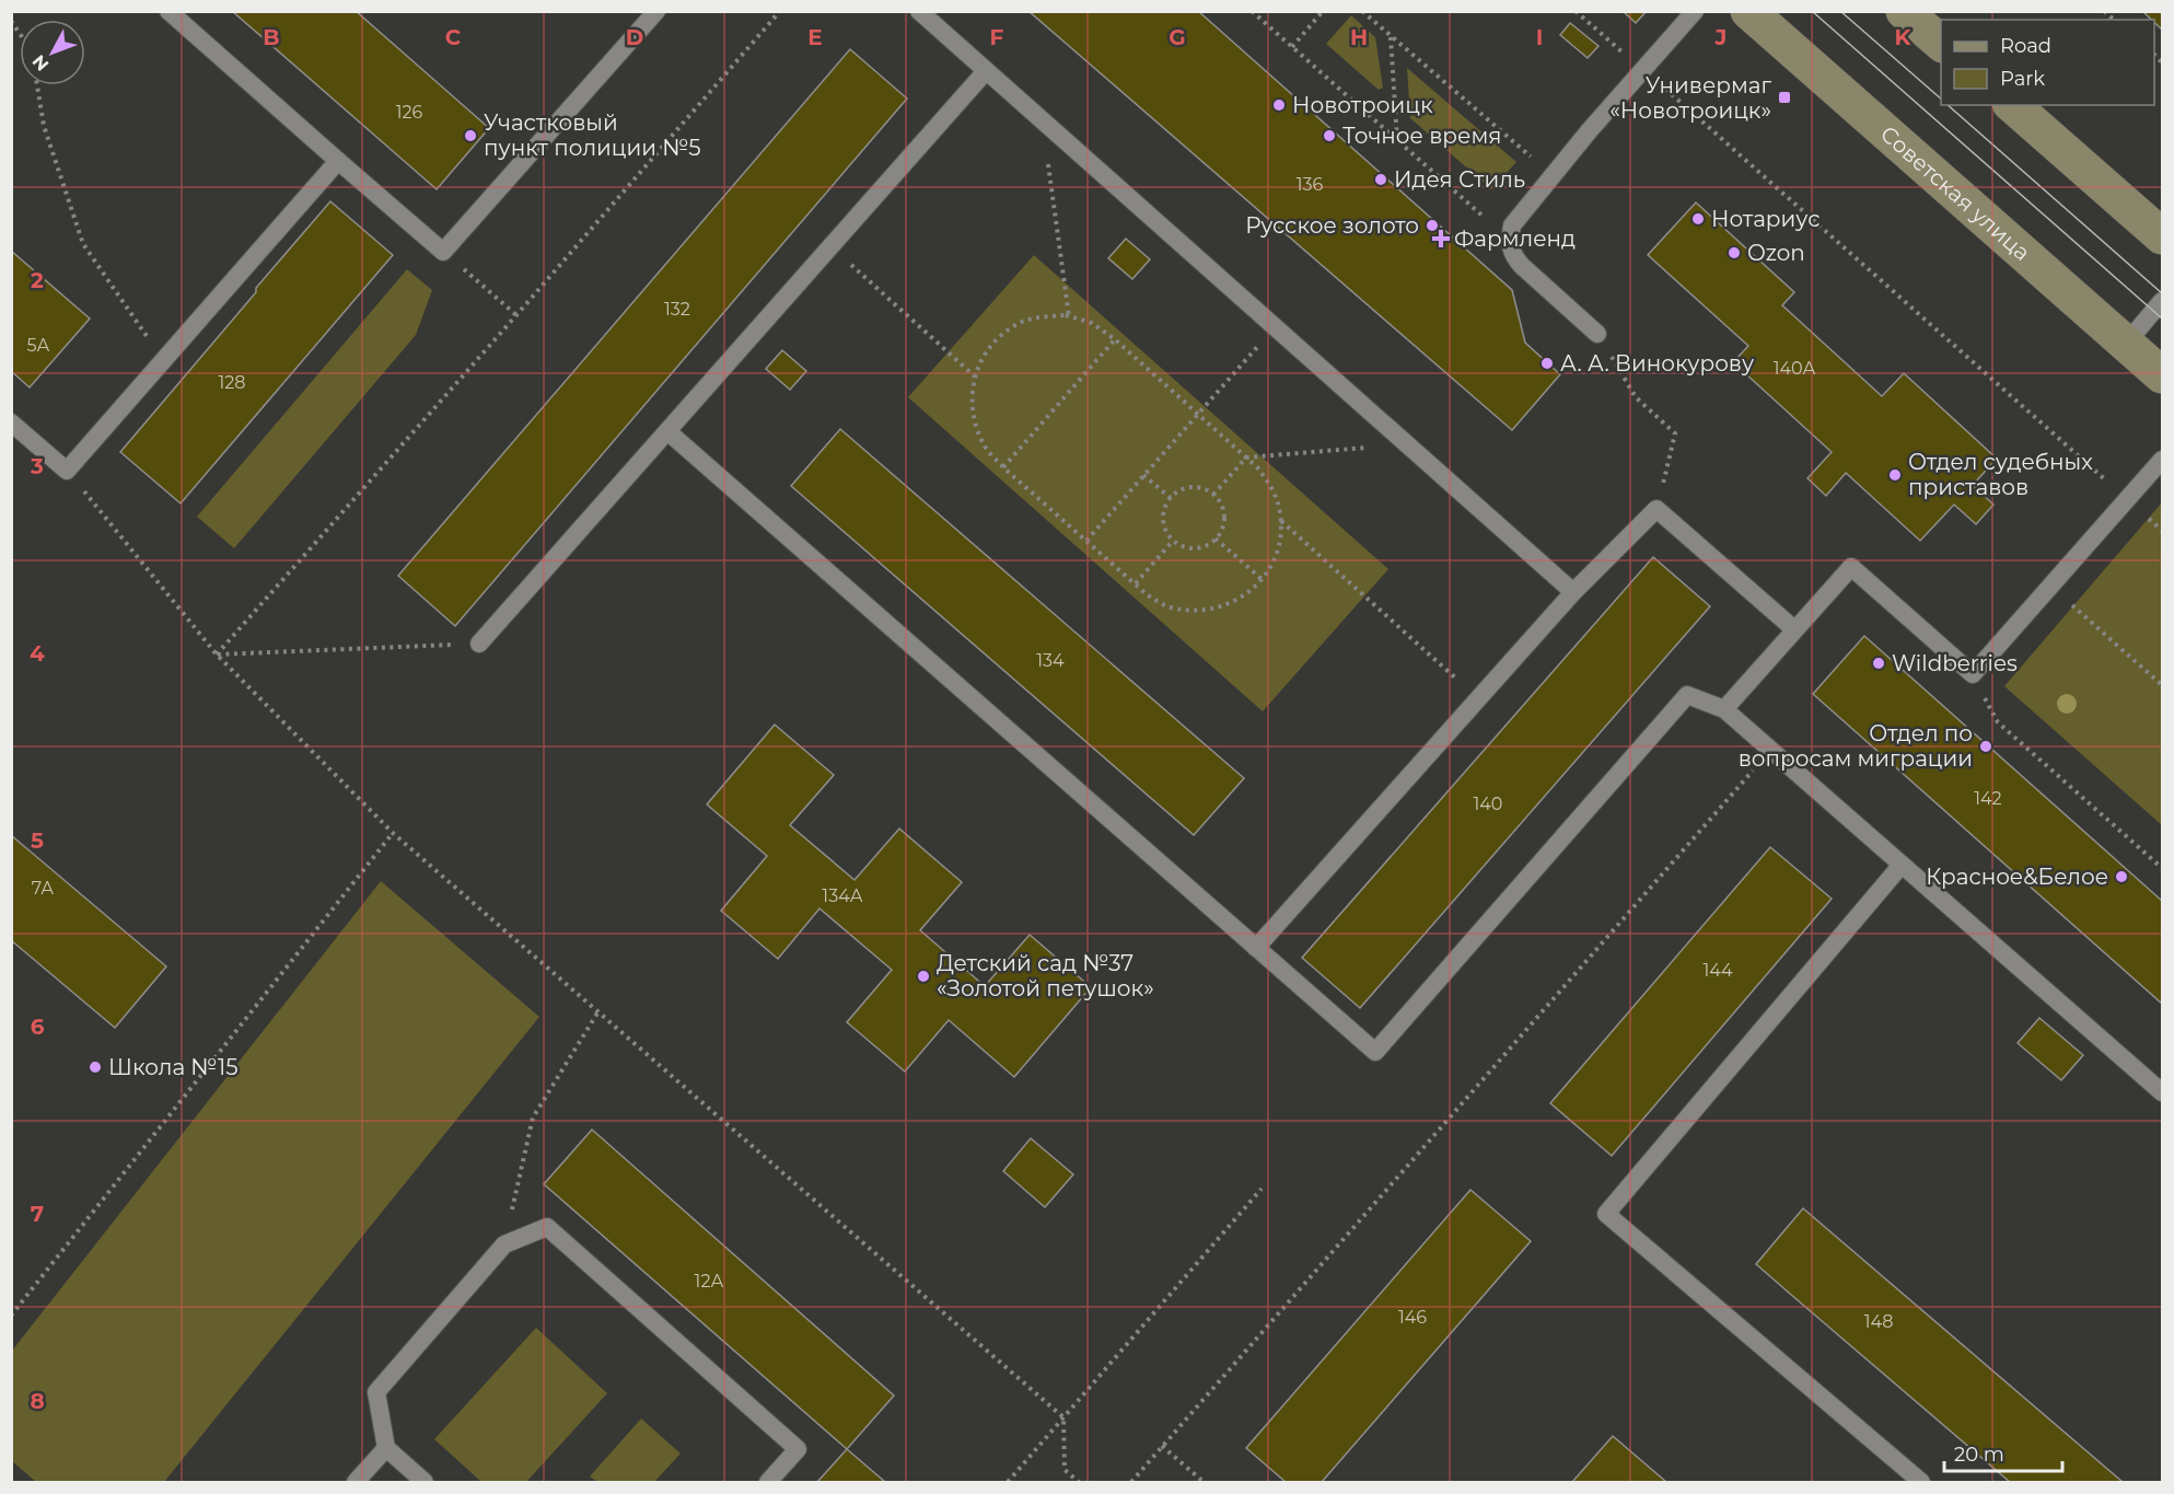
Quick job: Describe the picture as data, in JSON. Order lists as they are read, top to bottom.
{
  "streets": {
    "main road": ["Советская улица"]
  },
  "places": {
    "transit": ["Универмаг «Новотроицк»"],
    "other": [
      "Новотроицк",
      "Участковый пункт полиции №5",
      "Точное время",
      "Идея Стиль",
      "Нотариус",
      "Русское золото",
      "Ozon",
      "А. А. Винокурову",
      "Отдел судебных приставов",
      "Wildberries",
      "Отдел по вопросам миграции",
      "Красное&Белое",
      "Детский сад №37 «Золотой петушок»",
      "Школа №15"
    ],
    "health": ["Фармленд"]
  },
  "house_numbers": [
    "126",
    "136",
    "132",
    "5А",
    "140А",
    "128",
    "134",
    "142",
    "140",
    "7А",
    "134А",
    "144",
    "12А",
    "146",
    "148"
  ],
  "legend": ["Road", "Park"],
  "scale_bar": "20 m",
  "north": "bottom left",
  "grid": {
    "columns": [
      "B",
      "C",
      "D",
      "E",
      "F",
      "G",
      "H",
      "I",
      "J",
      "K"
    ],
    "rows": [
      "2",
      "3",
      "4",
      "5",
      "6",
      "7",
      "8"
    ]
  }
}
